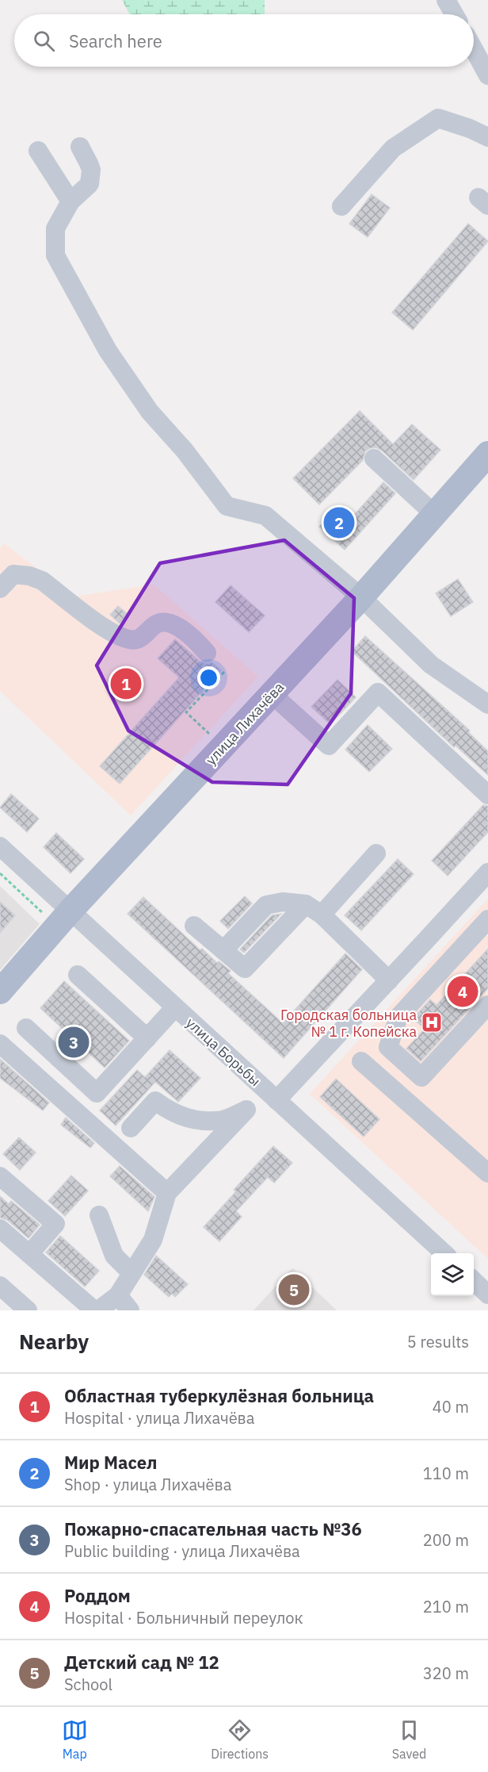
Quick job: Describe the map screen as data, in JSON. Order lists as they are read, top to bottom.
{
  "streets": {
    "main road": ["улица Лихачёва"],
    "street": ["улица Борьбы"]
  },
  "crossings": [
    ["улица Лихачёва", "улица Борьбы"]
  ],
  "places": {
    "hospital": ["Городская больница № 1 г. Копейска"]
  },
  "page": {
    "search": "Search here",
    "pins": [
      "2",
      "1",
      "4",
      "3",
      "5"
    ],
    "heading": ["Nearby", "5 results"],
    "list": [
      {
        "mark": "1",
        "name": "Областная туберкулёзная больница",
        "note": "Hospital · улица Лихачёва",
        "value": "40 m"
      },
      {
        "mark": "2",
        "name": "Мир Масел",
        "note": "Shop · улица Лихачёва",
        "value": "110 m"
      },
      {
        "mark": "3",
        "name": "Пожарно-спасательная часть №36",
        "note": "Public building · улица Лихачёва",
        "value": "200 m"
      },
      {
        "mark": "4",
        "name": "Роддом",
        "note": "Hospital · Больничный переулок",
        "value": "210 m"
      },
      {
        "mark": "5",
        "name": "Детский сад № 12",
        "note": "School",
        "value": "320 m"
      }
    ],
    "nav": ["Map", "Directions", "Saved"]
  }
}
